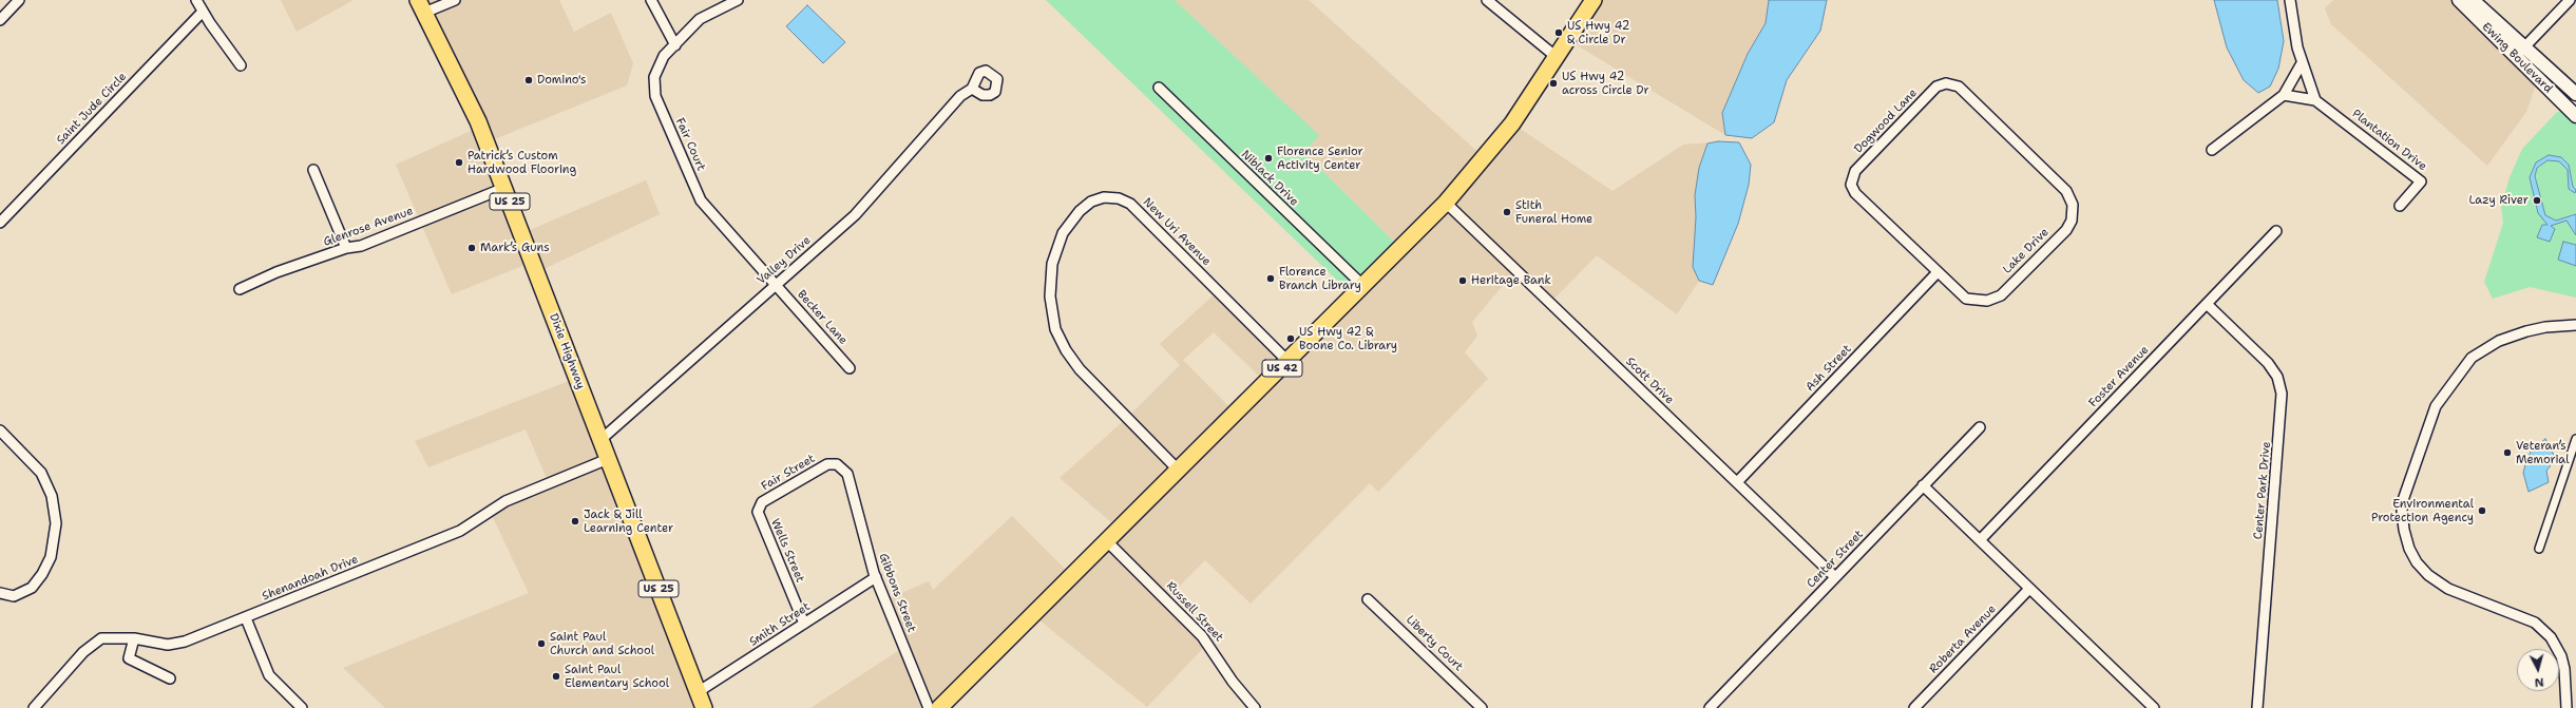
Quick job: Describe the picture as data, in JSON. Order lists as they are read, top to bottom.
{
  "streets": {
    "main road": ["US 25", "Dixie Highway", "US 42"],
    "street": [
      "Ewing Boulevard",
      "Saint Jude Circle",
      "Dogwood Lane",
      "Plantation Drive",
      "Fair Court",
      "Niblack Drive",
      "Glenrose Avenue",
      "New Uri Avenue",
      "Lake Drive",
      "Valley Drive",
      "Becker Lane",
      "Ash Street",
      "Foster Avenue",
      "Scott Drive",
      "Fair Street",
      "Center Park Drive",
      "Wells Street",
      "Center Street",
      "Shenandoah Drive",
      "Gibbons Street",
      "Russell Street",
      "Smith Street",
      "Roberta Avenue",
      "Liberty Court"
    ]
  },
  "crossings": [
    ["Dogwood Lane", "Lake Drive"],
    ["Fair Court", "Valley Drive"],
    ["Fair Court", "Becker Lane"],
    ["Niblack Drive", "US 42"],
    ["Glenrose Avenue", "Dixie Highway"],
    ["New Uri Avenue", "US 42"],
    ["Lake Drive", "Ash Street"],
    ["Valley Drive", "Becker Lane"],
    ["Valley Drive", "Dixie Highway"],
    ["Dixie Highway", "Shenandoah Drive"],
    ["Dixie Highway", "Smith Street"],
    ["US 42", "Scott Drive"],
    ["US 42", "Russell Street"],
    ["Ash Street", "Scott Drive"],
    ["Foster Avenue", "Center Park Drive"],
    ["Scott Drive", "Center Street"],
    ["Fair Street", "Wells Street"],
    ["Fair Street", "Gibbons Street"],
    ["Wells Street", "Smith Street"],
    ["Gibbons Street", "Smith Street"]
  ],
  "places": [
    "US Hwy 42 & Circle Dr",
    "Domino's",
    "US Hwy 42 across Circle Dr",
    "Florence Senior Activity Center",
    "Patrick’s Custom Hardwood Flooring",
    "Lazy River",
    "Stith Funeral Home",
    "Mark’s Guns",
    "Florence Branch Library",
    "Heritage Bank",
    "US Hwy 42 & Boone Co. Library",
    "Veteran’s Memorial",
    "Environmental Protection Agency",
    "Jack & Jill Learning Center",
    "Saint Paul Church and School",
    "Saint Paul Elementary School"
  ],
  "north": "bottom"
}
